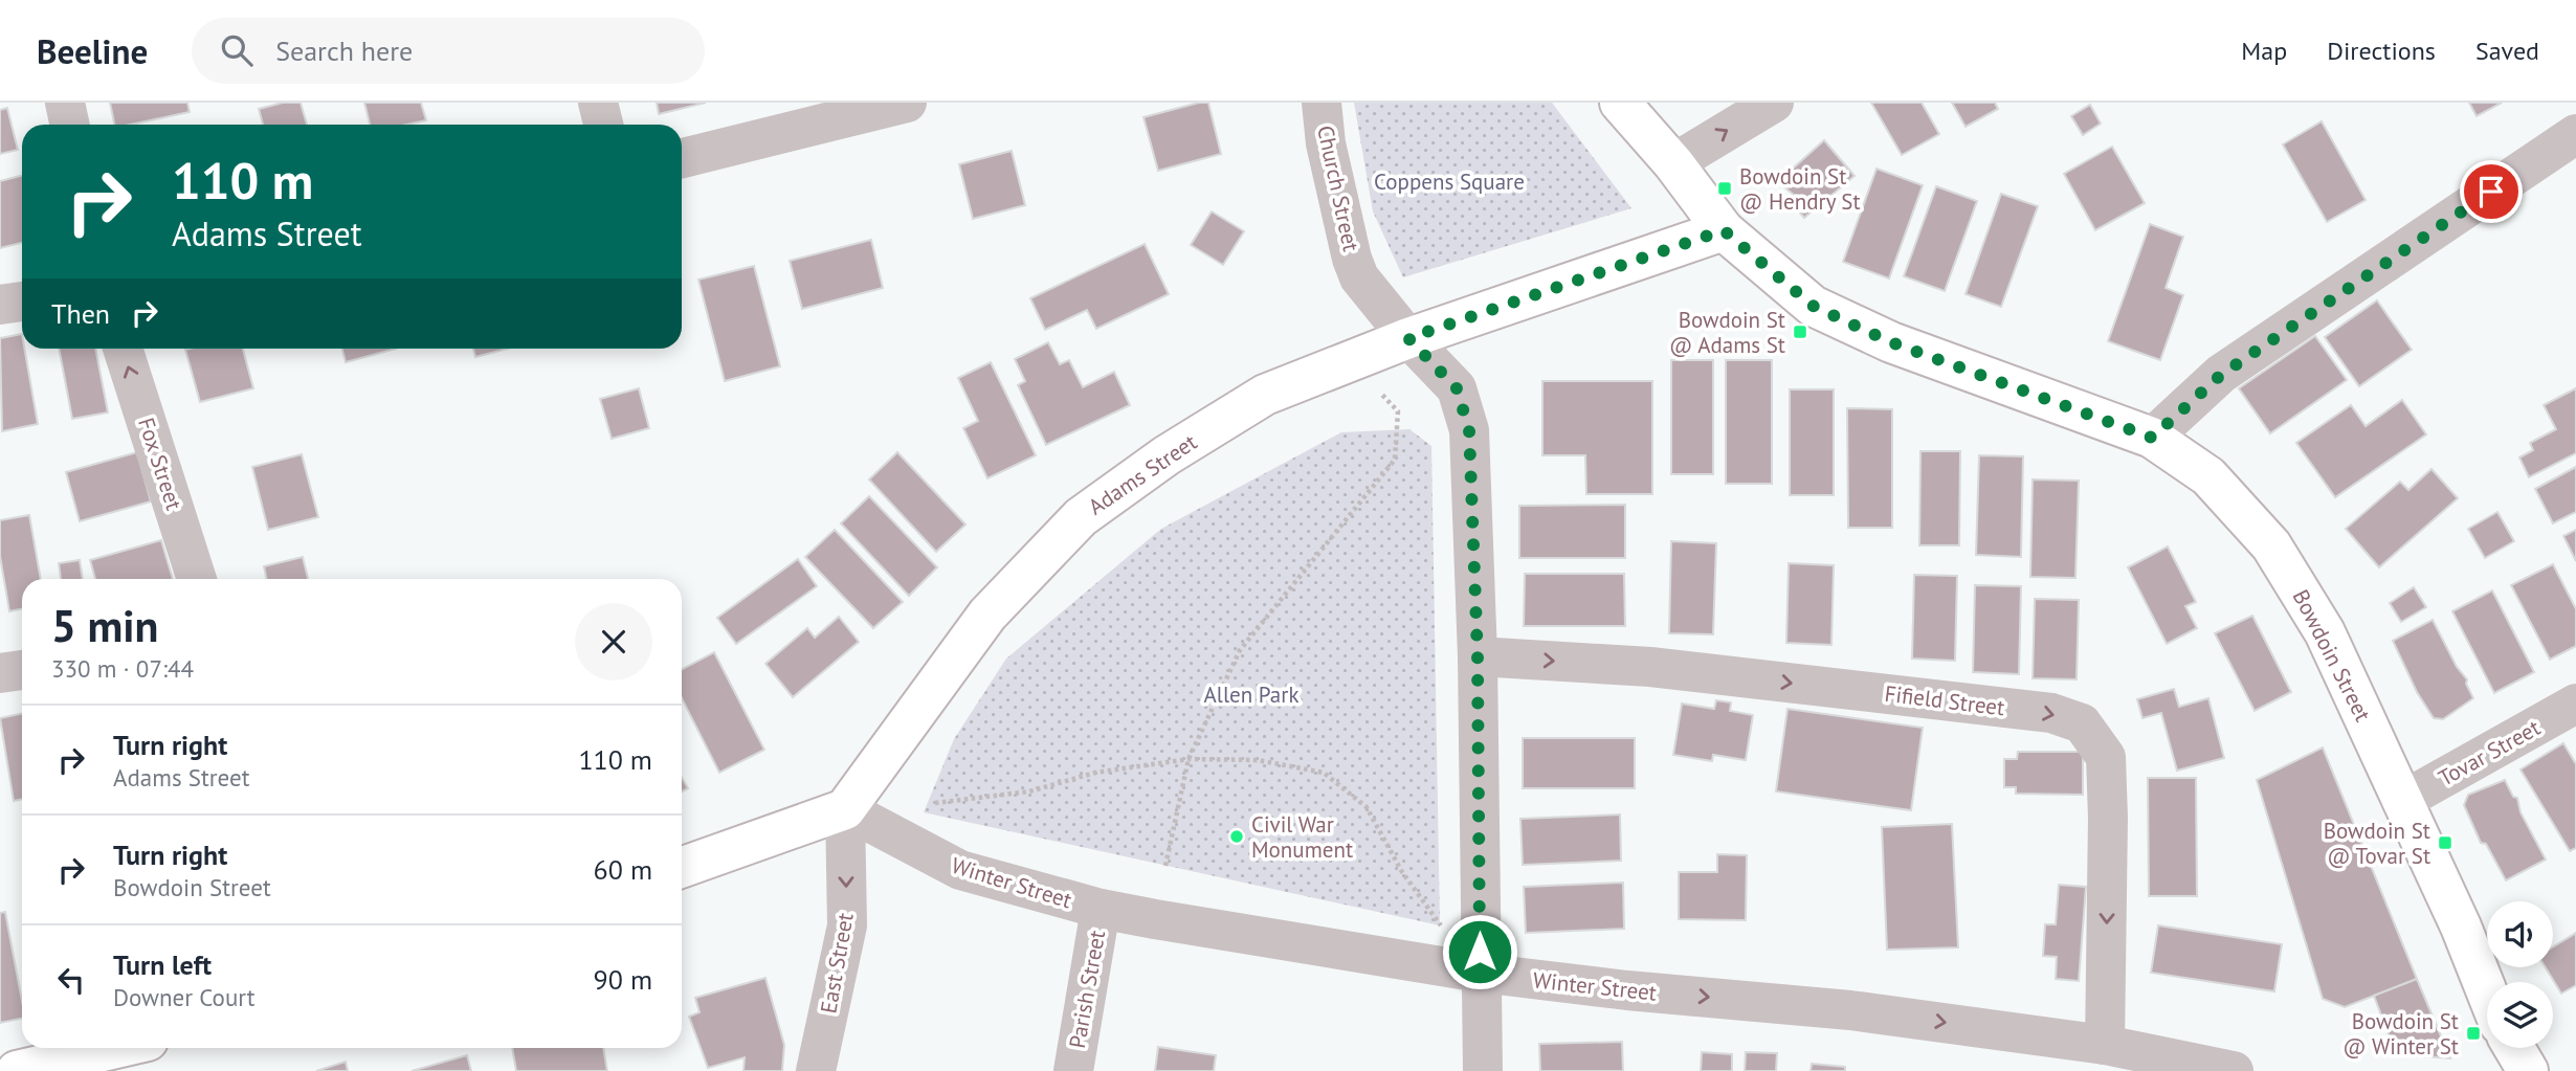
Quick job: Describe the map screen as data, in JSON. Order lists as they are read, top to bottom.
{
  "streets": {
    "main road": ["Adams Street", "Bowdoin Street"],
    "street": [
      "Church Street",
      "Fox Street",
      "Fifield Street",
      "Tovar Street",
      "Winter Street",
      "East Street",
      "Parish Street"
    ]
  },
  "crossings": [
    ["Church Street", "Adams Street"],
    ["Church Street", "Fifield Street"],
    ["Church Street", "Winter Street"],
    ["Adams Street", "Bowdoin Street"],
    ["Adams Street", "Winter Street"],
    ["Adams Street", "East Street"],
    ["Bowdoin Street", "Tovar Street"],
    ["Fifield Street", "Winter Street"],
    ["Winter Street", "East Street"],
    ["Winter Street", "Parish Street"]
  ],
  "one_way": ["Fox Street", "Winter Street", "East Street"],
  "parks": ["Coppens Square", "Allen Park"],
  "places": {
    "transit": [
      "Bowdoin St @ Hendry St",
      "Bowdoin St @ Adams St",
      "Bowdoin St @ Tovar St",
      "Bowdoin St @ Winter St"
    ],
    "other": ["Civil War Monument"]
  },
  "page": {
    "header": "Beeline",
    "search": "Search here",
    "nav": ["Map", "Directions", "Saved"],
    "turn": ["110 m", "Adams Street"],
    "then": "Then",
    "heading": ["5 min", "330 m · 07:44"],
    "list": [
      {
        "name": "Turn right",
        "note": "Adams Street",
        "value": "110 m"
      },
      {
        "name": "Turn right",
        "note": "Bowdoin Street",
        "value": "60 m"
      },
      {
        "name": "Turn left",
        "note": "Downer Court",
        "value": "90 m"
      }
    ]
  }
}
